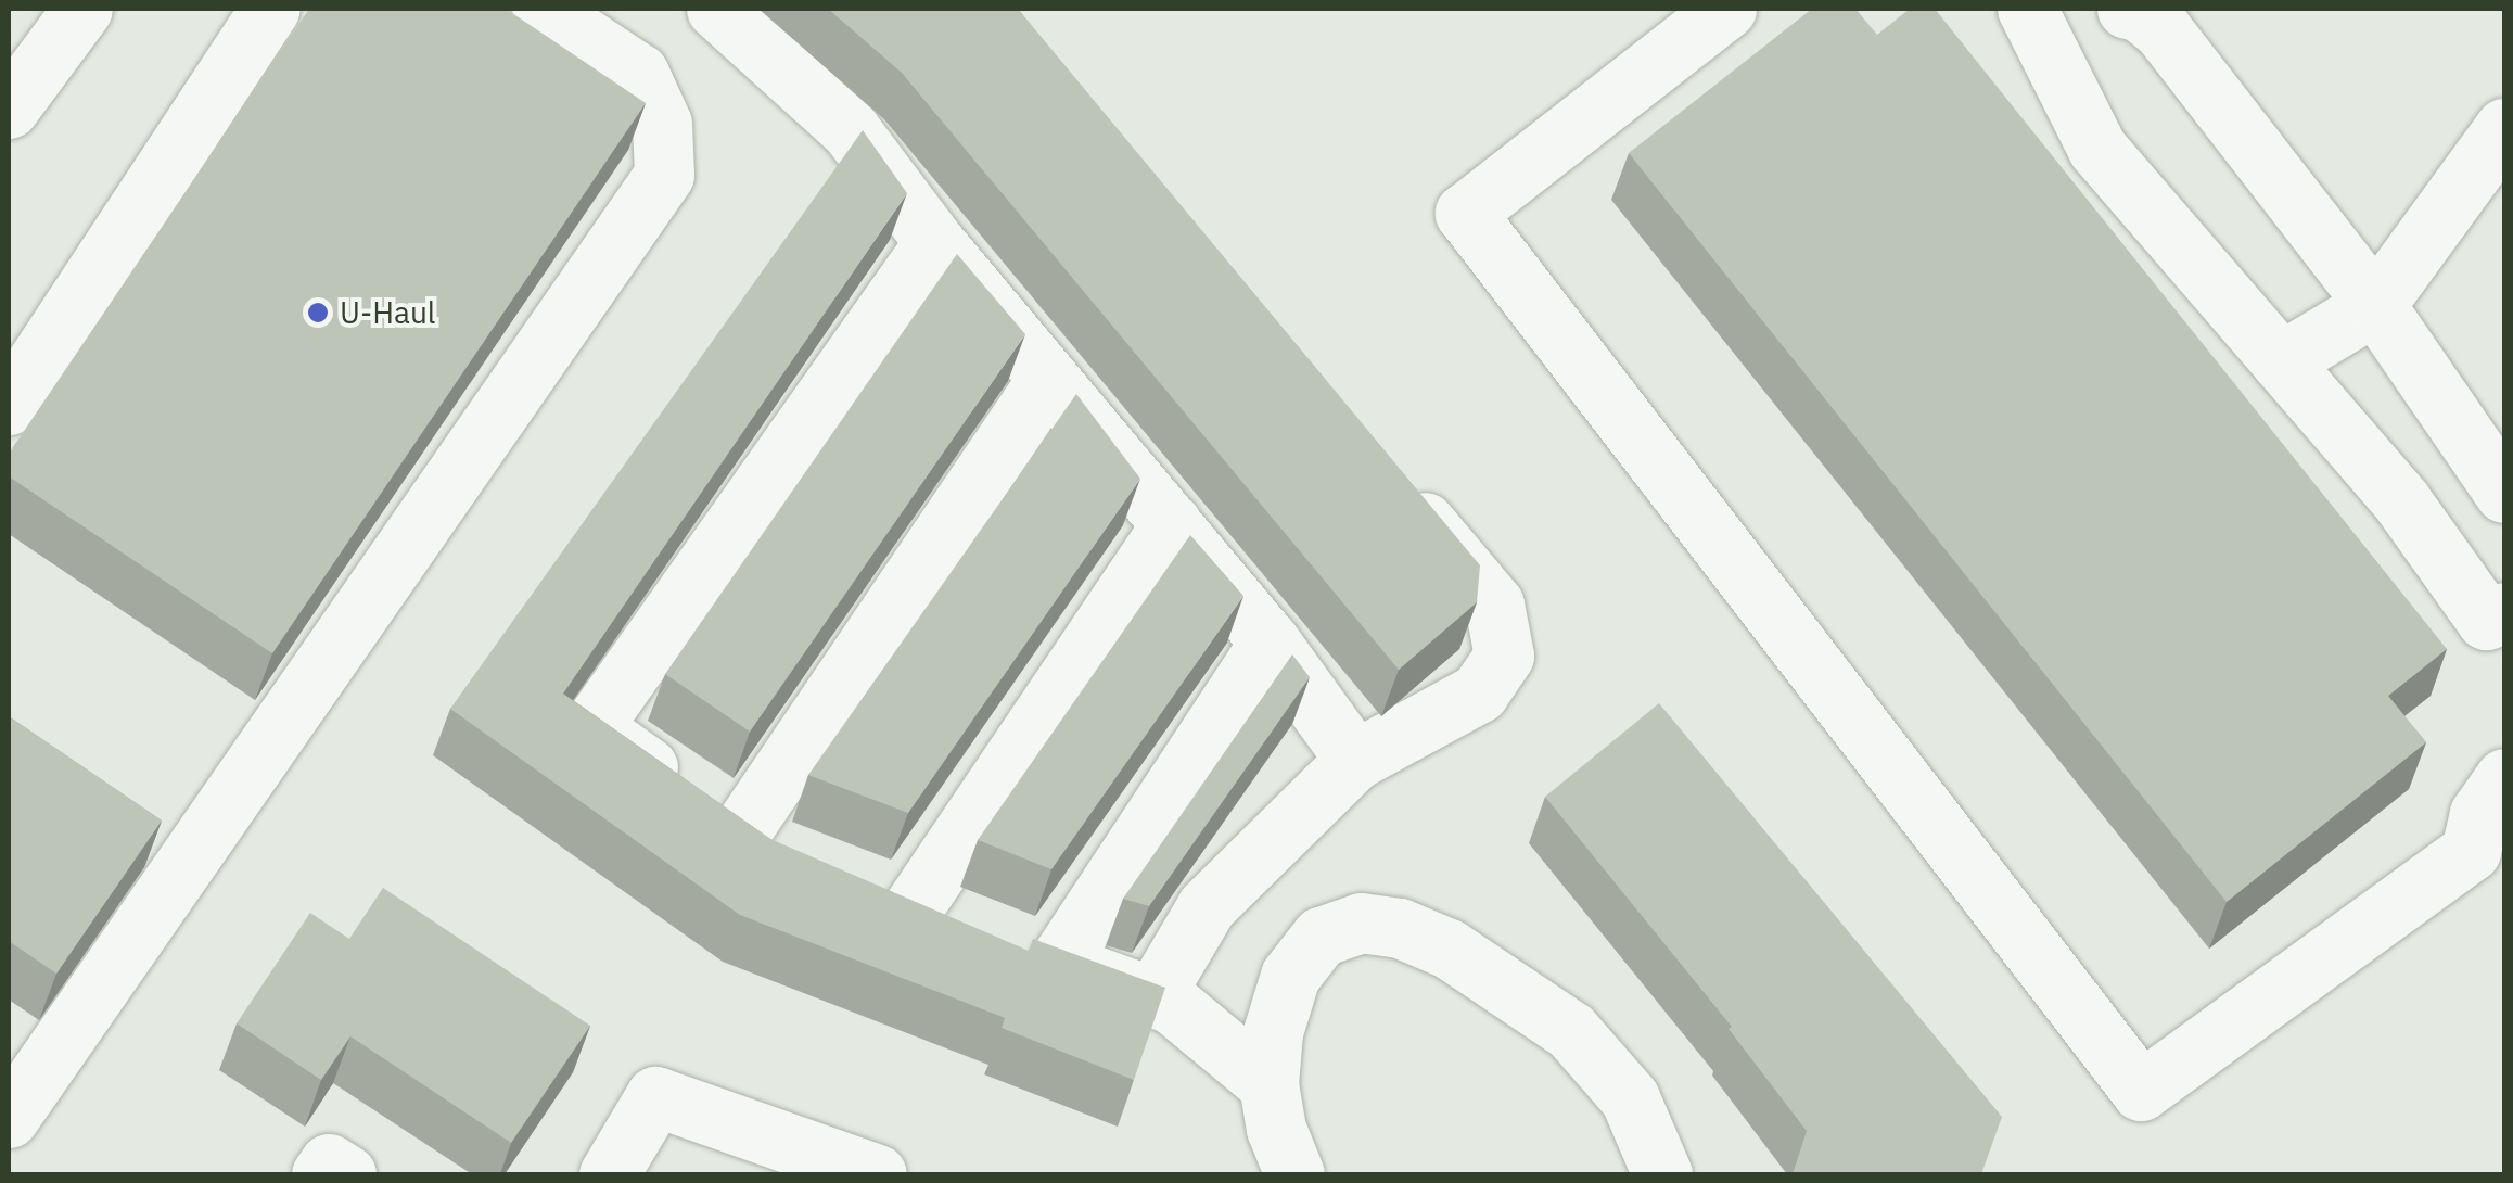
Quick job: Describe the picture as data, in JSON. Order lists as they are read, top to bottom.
{
  "places": ["U-Haul"]
}
